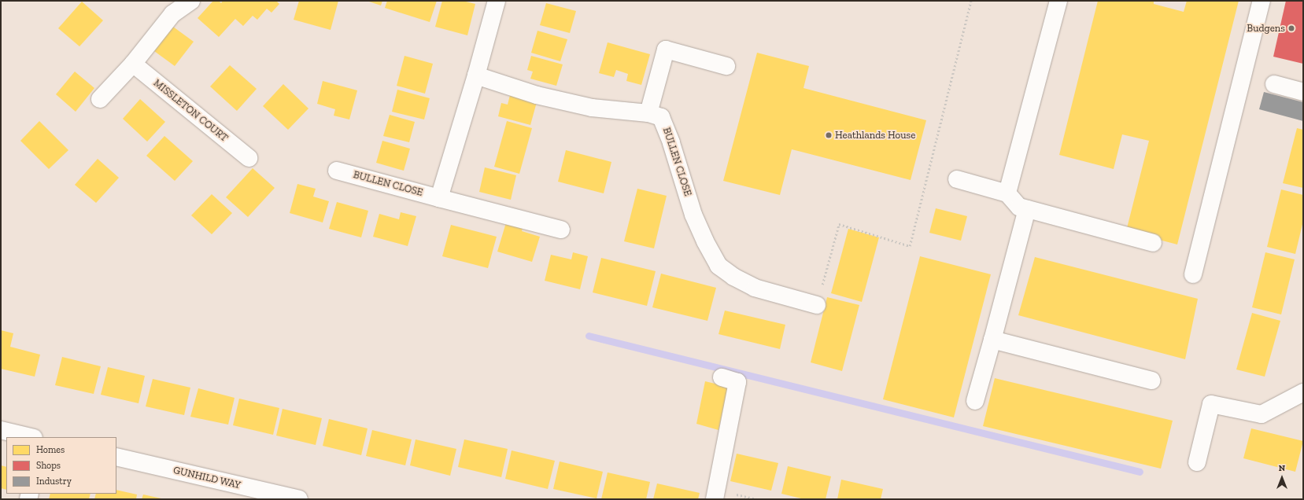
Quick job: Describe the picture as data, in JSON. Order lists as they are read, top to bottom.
{
  "streets": {
    "street": ["MISSLETON COURT", "BULLEN CLOSE", "GUNHILD WAY"]
  },
  "places": ["Budgens", "Heathlands House"],
  "legend": ["Homes", "Shops", "Industry"],
  "north": "top"
}
